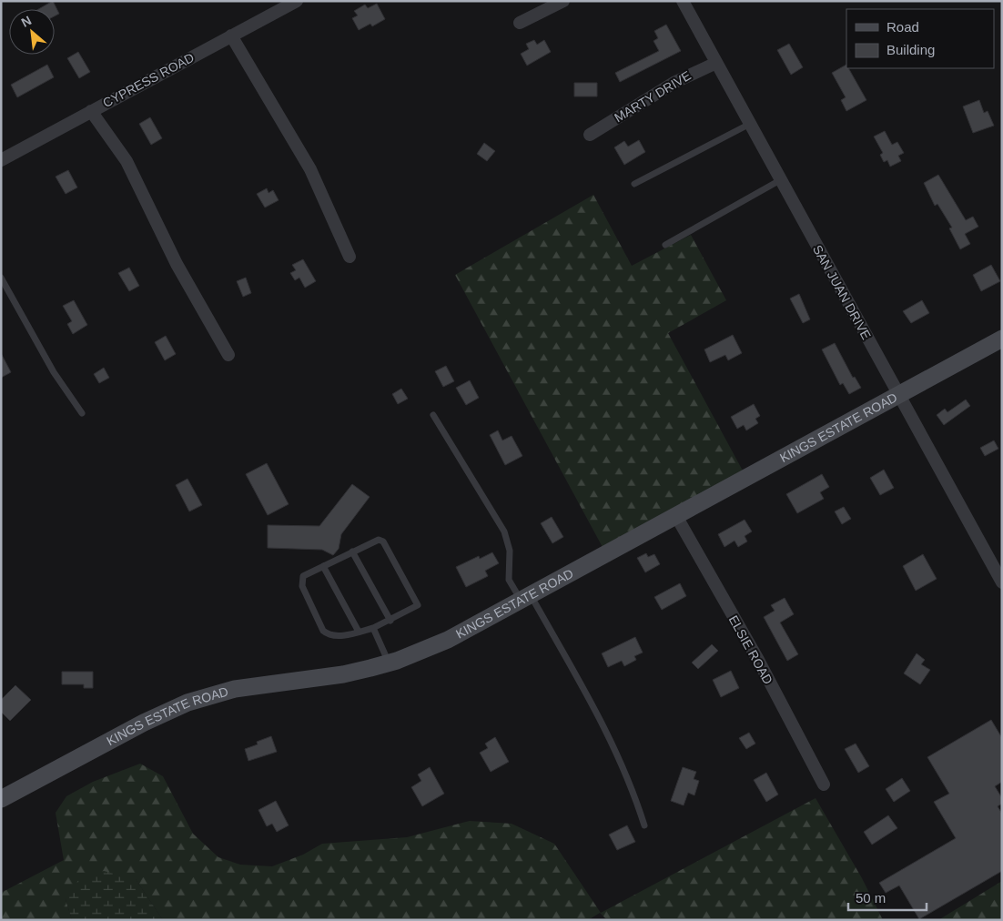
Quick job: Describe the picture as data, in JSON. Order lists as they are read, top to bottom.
{
  "streets": {
    "street": [
      "CYPRESS ROAD",
      "MARTY DRIVE",
      "SAN JUAN DRIVE",
      "KINGS ESTATE ROAD",
      "ELSIE ROAD"
    ]
  },
  "crossings": [
    ["MARTY DRIVE", "SAN JUAN DRIVE"],
    ["SAN JUAN DRIVE", "KINGS ESTATE ROAD"],
    ["KINGS ESTATE ROAD", "ELSIE ROAD"]
  ],
  "legend": ["Road", "Building"],
  "scale_bar": "50 m",
  "north": "top left"
}
